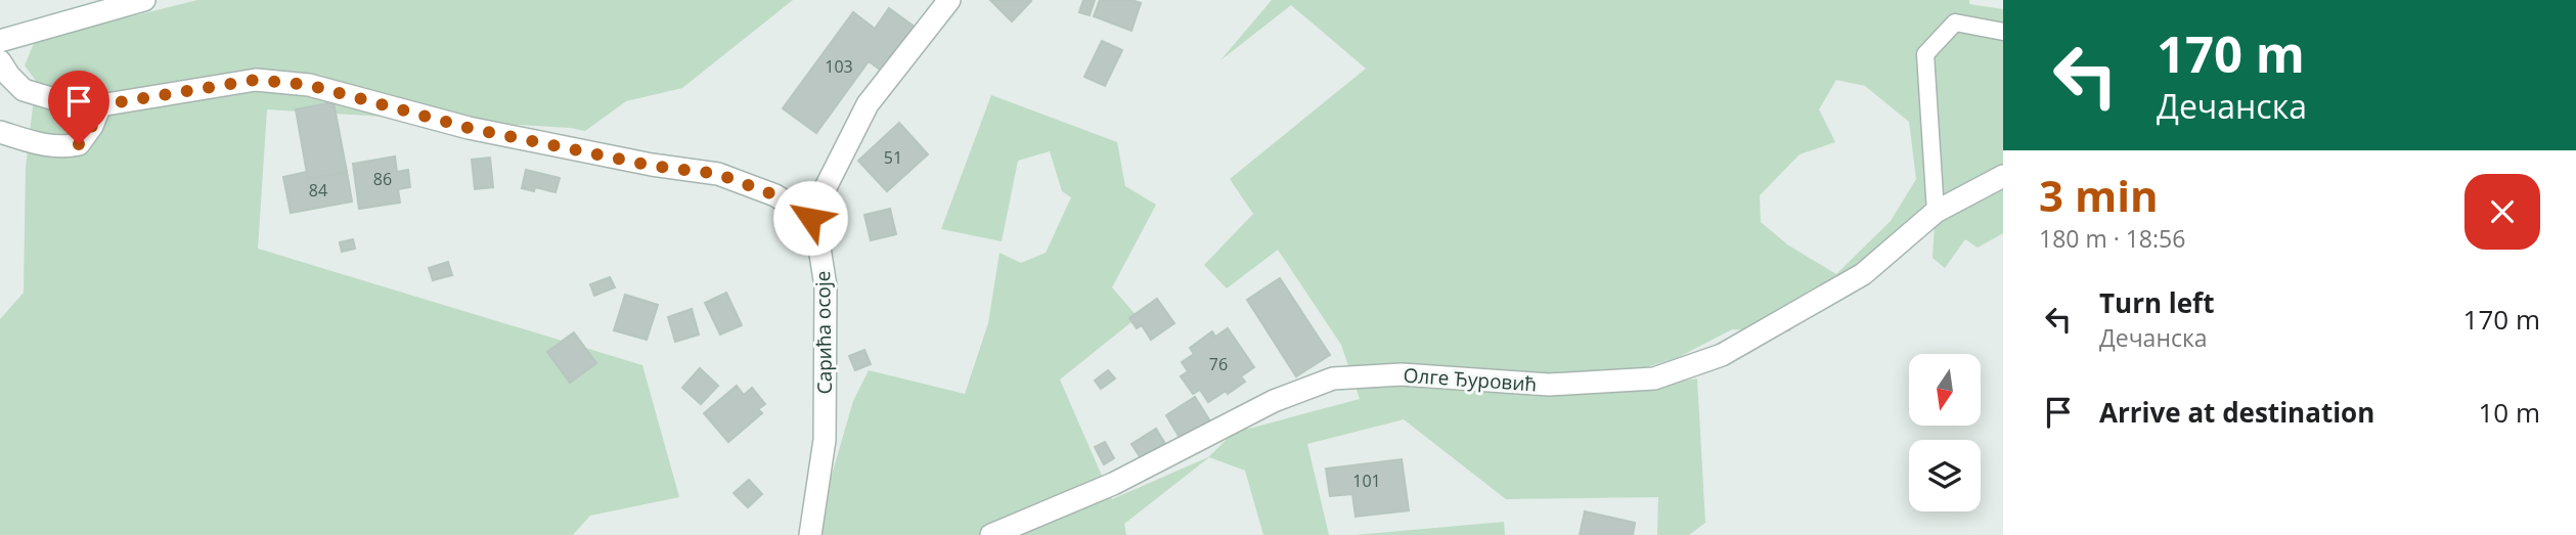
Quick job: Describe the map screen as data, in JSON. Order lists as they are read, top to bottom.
{
  "streets": {
    "street": ["Сарића осоје", "Олге Ђуровић"]
  },
  "house_numbers": [
    "103",
    "51",
    "86",
    "84",
    "76",
    "101"
  ],
  "north": "bottom",
  "page": {
    "turn": ["170 m", "Дечанска"],
    "heading": ["3 min", "180 m · 18:56"],
    "list": [
      {
        "name": "Turn left",
        "note": "Дечанска",
        "value": "170 m"
      },
      {
        "name": "Arrive at destination",
        "value": "10 m"
      }
    ]
  }
}
